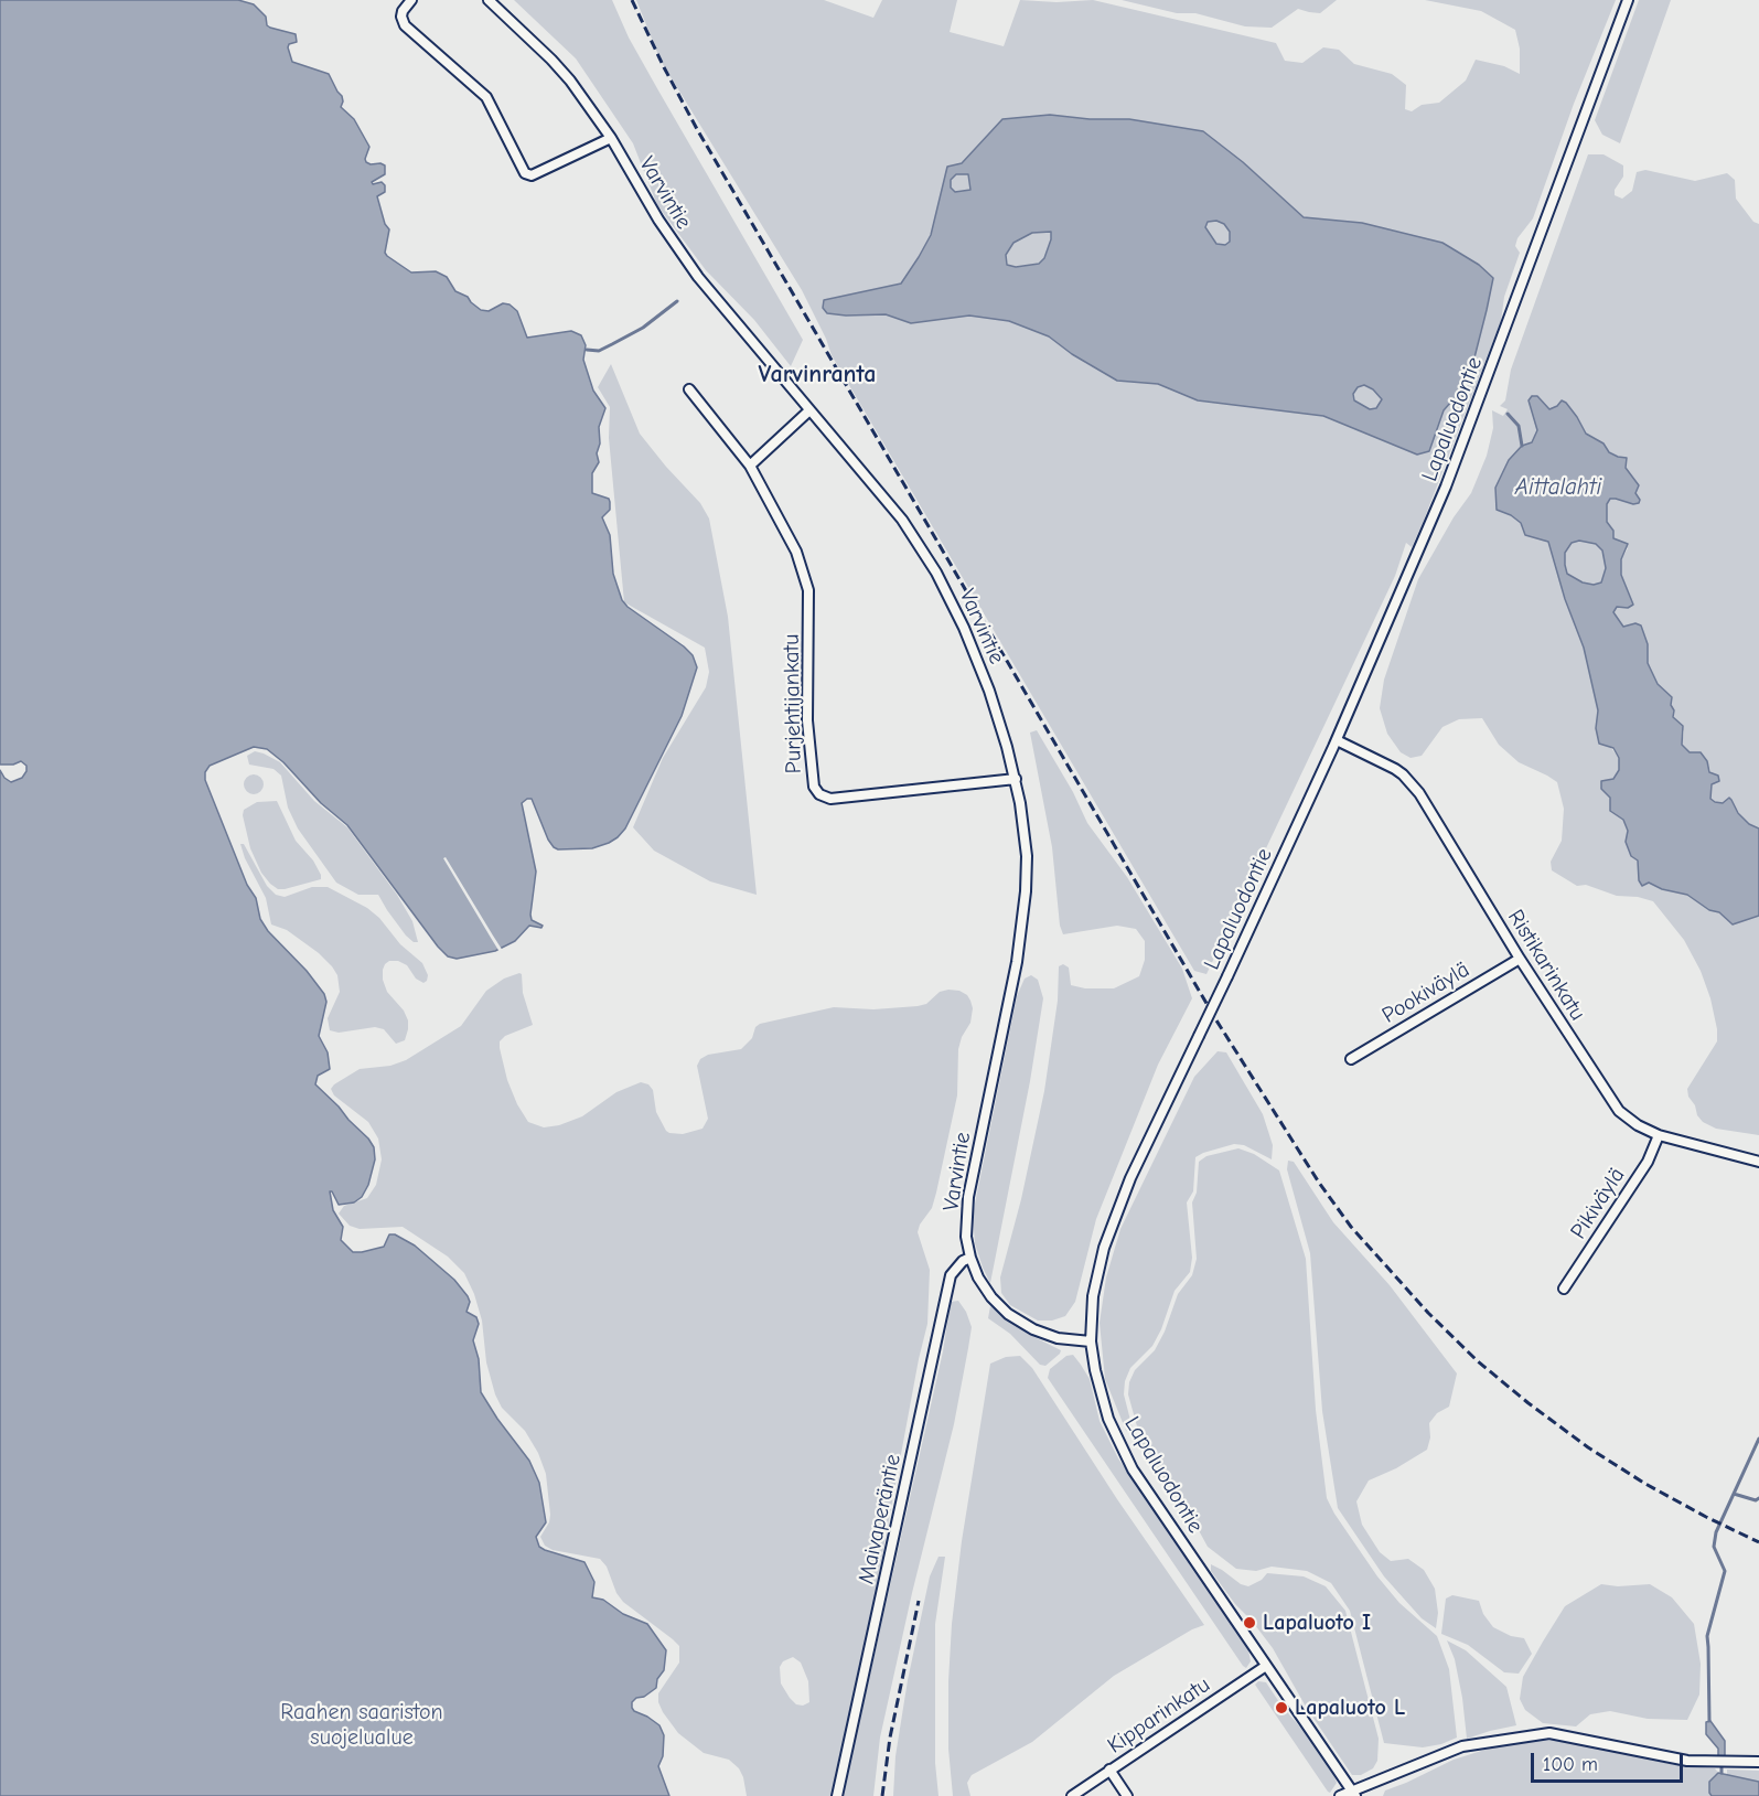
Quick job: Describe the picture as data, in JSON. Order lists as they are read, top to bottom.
{
  "streets": {
    "street": [
      "Varvintie",
      "Lapaluodontie",
      "Purjehtijankatu",
      "Ristikarinkatu",
      "Pookiväylä",
      "Pikiväylä",
      "Maivaperäntie",
      "Kipparinkatu"
    ]
  },
  "crossings": [
    ["Varvintie", "Lapaluodontie"],
    ["Varvintie", "Purjehtijankatu"],
    ["Varvintie", "Maivaperäntie"],
    ["Lapaluodontie", "Ristikarinkatu"],
    ["Lapaluodontie", "Kipparinkatu"],
    ["Ristikarinkatu", "Pookiväylä"],
    ["Ristikarinkatu", "Pikiväylä"]
  ],
  "districts": ["Varvinranta"],
  "water": ["Aittalahti"],
  "parks": ["Raahen saariston suojelualue"],
  "places": ["Lapaluoto I", "Lapaluoto L"],
  "scale_bar": "100 m"
}
